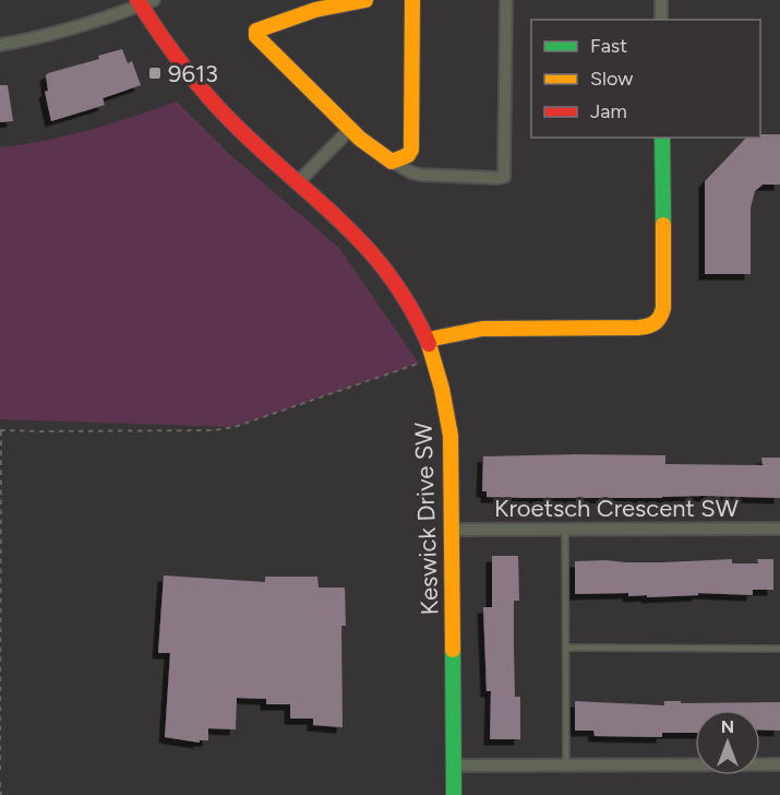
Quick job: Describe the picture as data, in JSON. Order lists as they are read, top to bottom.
{
  "streets": {
    "street": ["Kroetsch Crescent SW", "Keswick Drive SW"]
  },
  "crossings": [
    ["Kroetsch Crescent SW", "Keswick Drive SW"]
  ],
  "places": {
    "transit": ["9613"]
  },
  "legend": ["Fast", "Slow", "Jam"],
  "north": "top"
}
